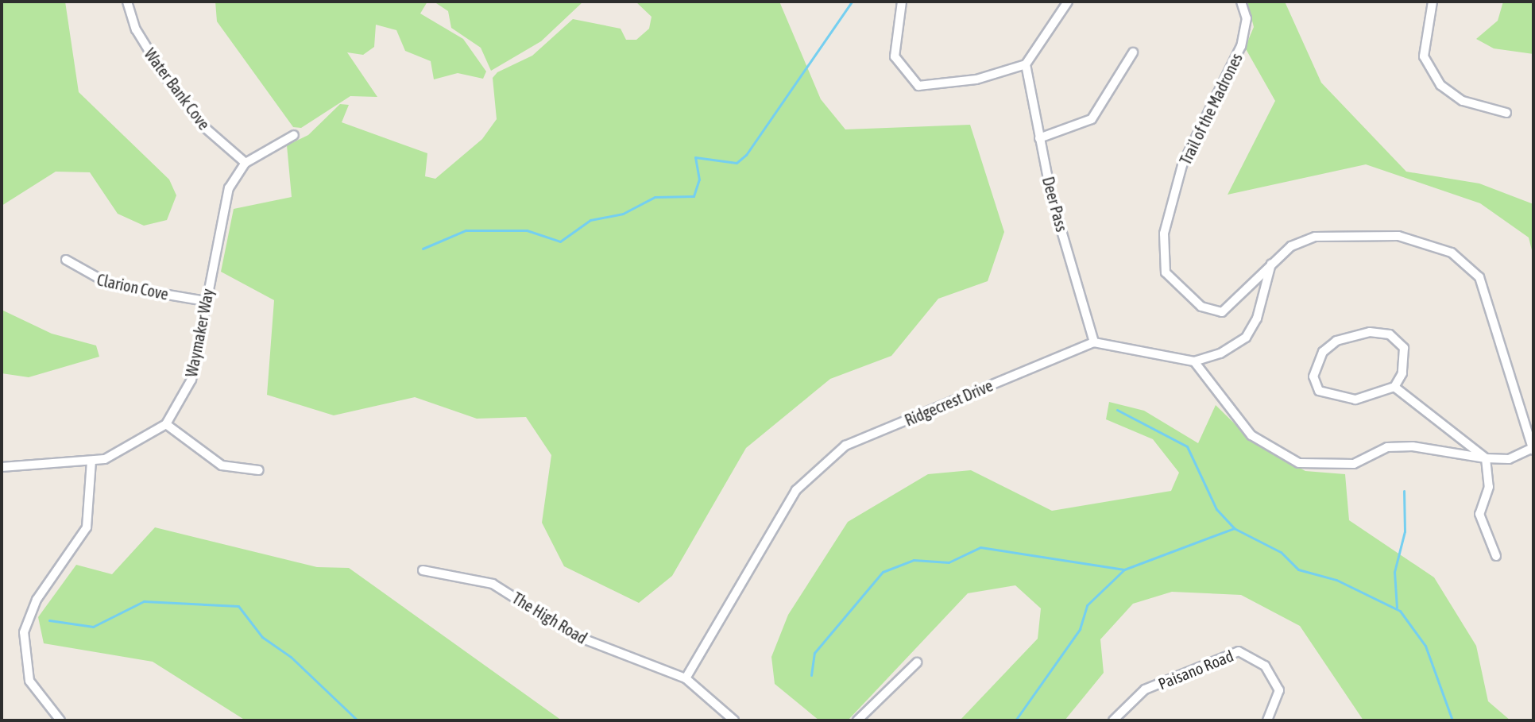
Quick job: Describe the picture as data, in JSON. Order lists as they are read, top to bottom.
{
  "streets": {
    "street": [
      "Water Bank Cove",
      "Trail of the Madrones",
      "Deer Pass",
      "Clarion Cove",
      "Waymaker Way",
      "Ridgecrest Drive",
      "The High Road",
      "Paisano Road"
    ]
  },
  "crossings": [
    ["Water Bank Cove", "Waymaker Way"],
    ["Deer Pass", "Ridgecrest Drive"],
    ["Clarion Cove", "Waymaker Way"],
    ["Ridgecrest Drive", "The High Road"]
  ]
}
